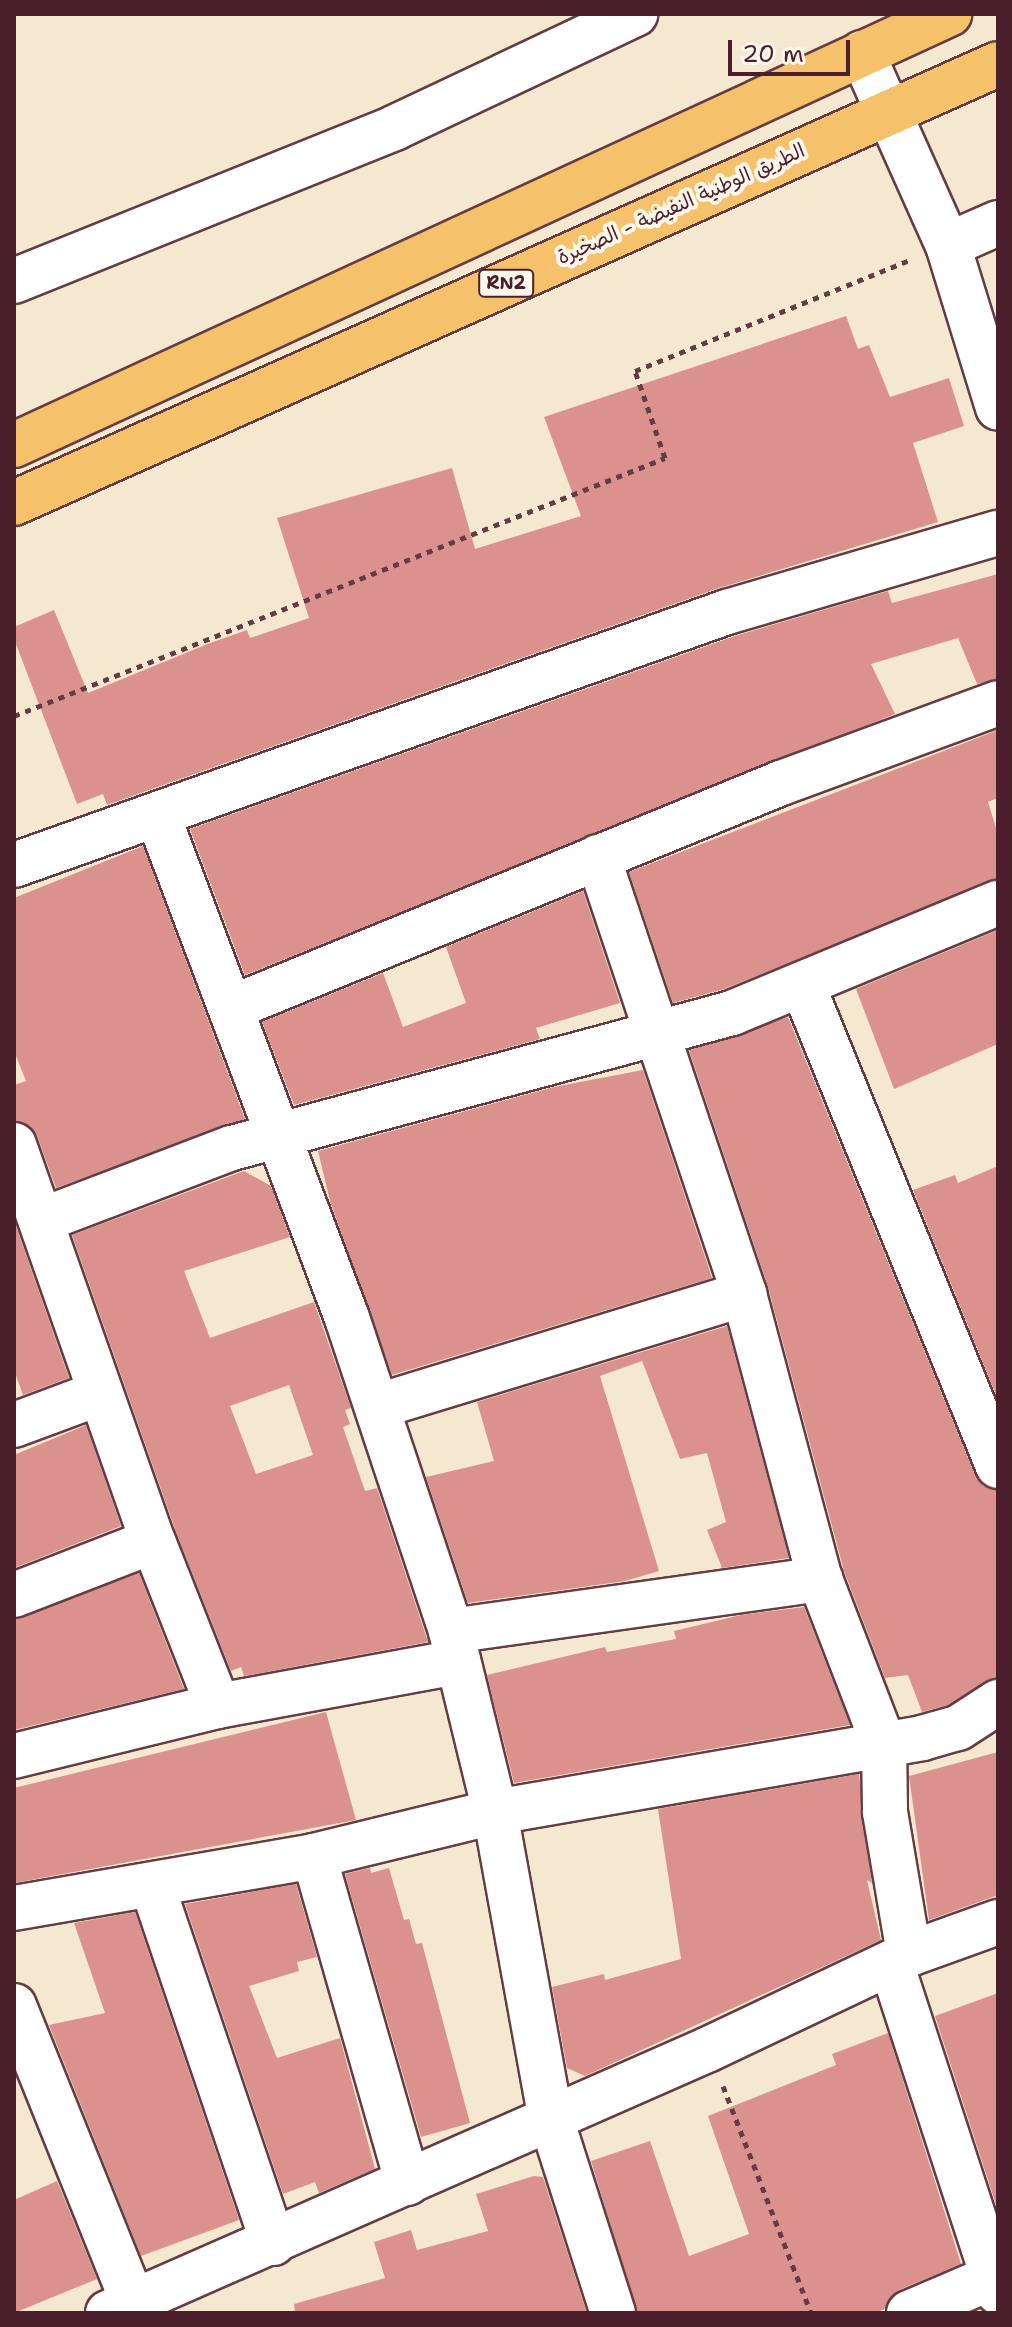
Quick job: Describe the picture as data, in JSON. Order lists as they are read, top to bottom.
{
  "streets": {
    "highway": ["الطريق الوطنية النفيضة - الصخيرة", "RN2"]
  },
  "scale_bar": "20 m"
}
